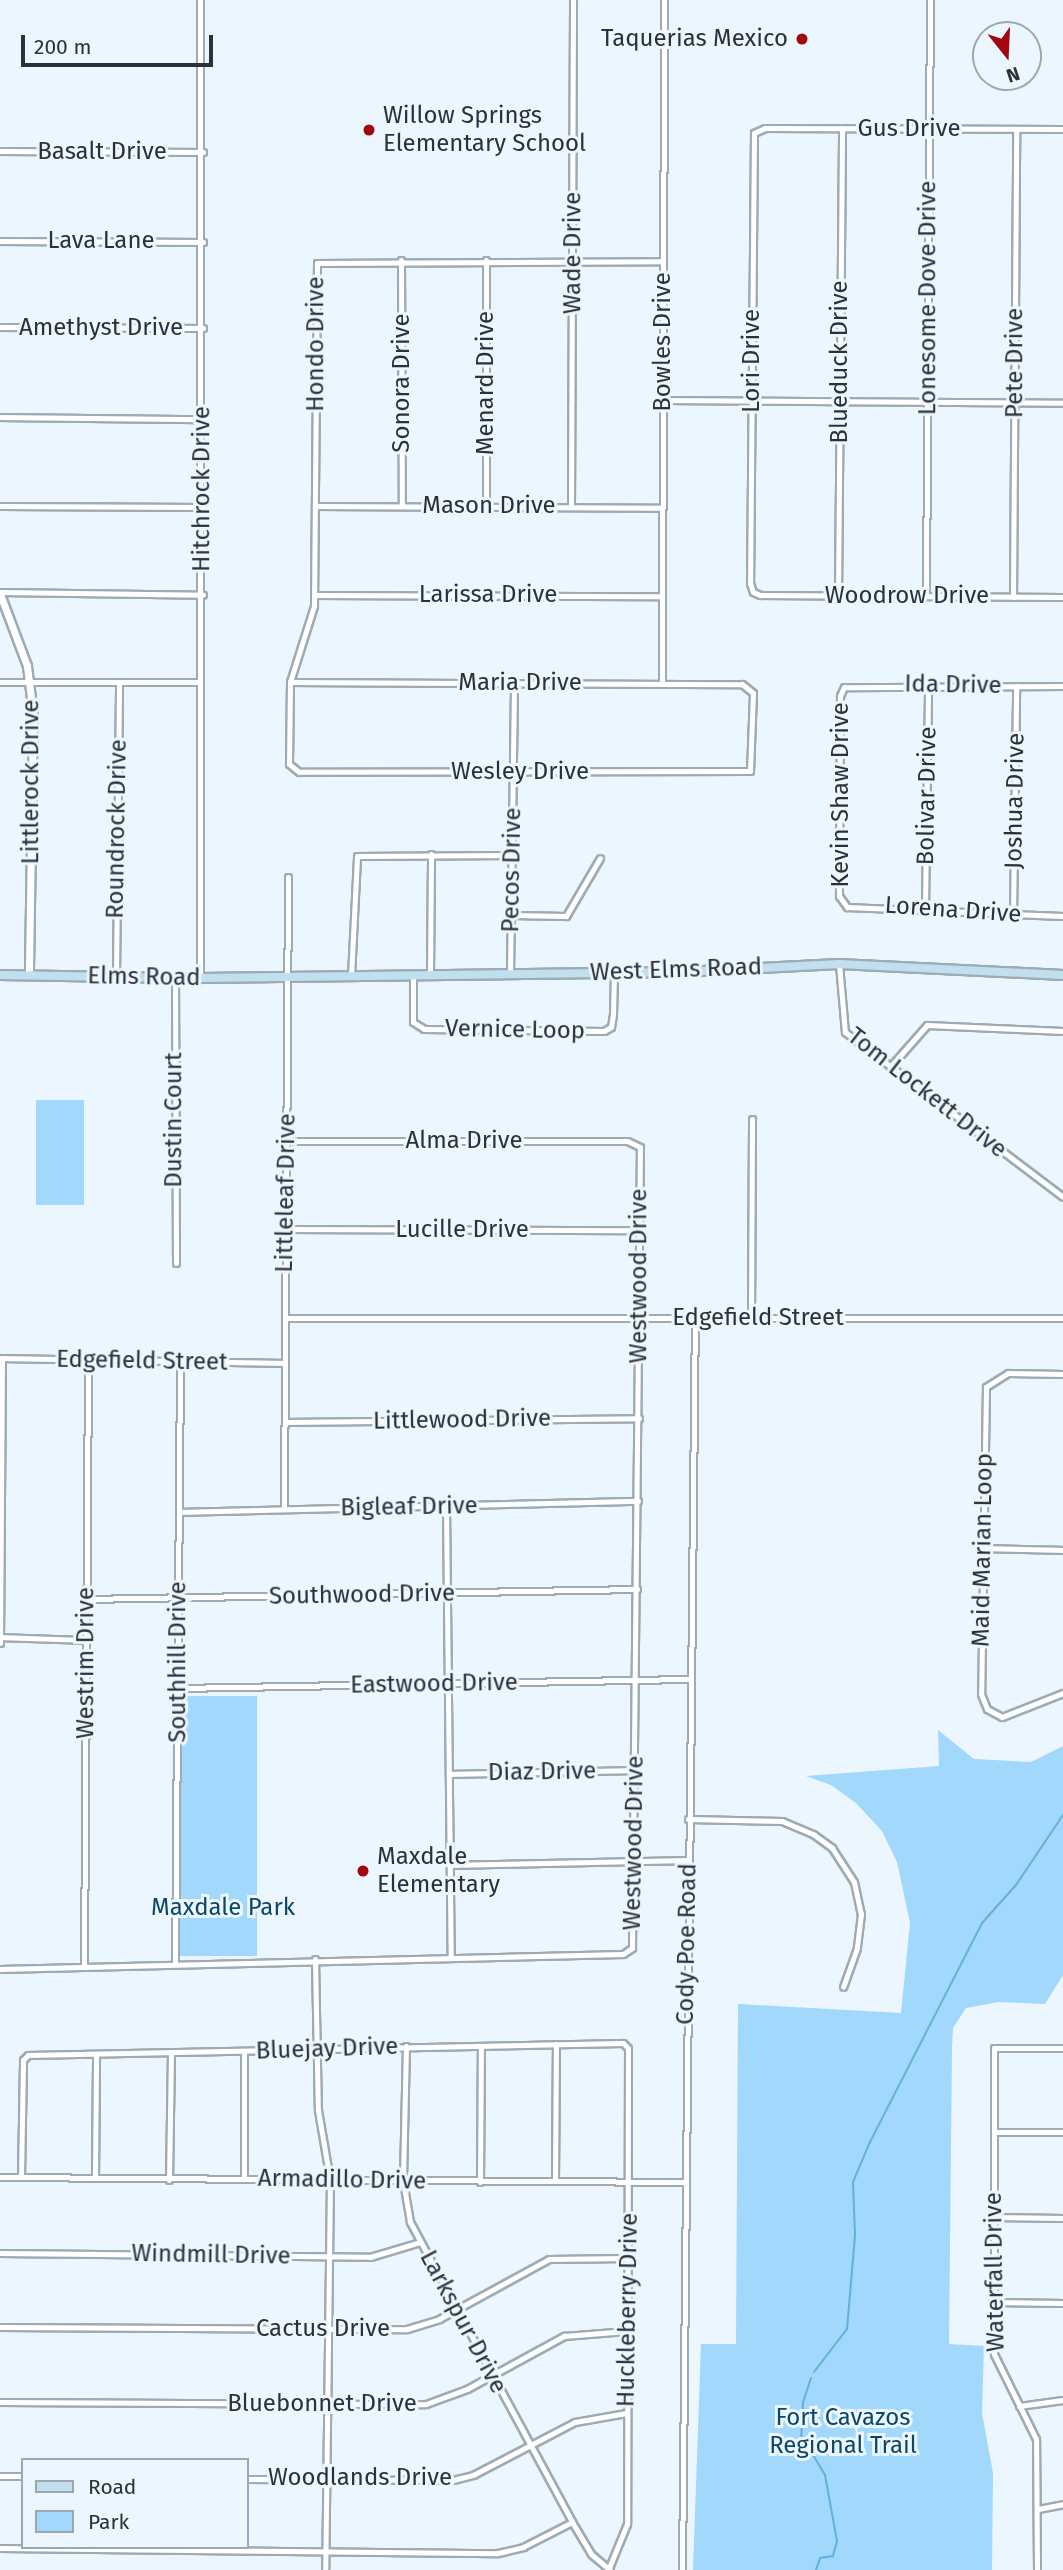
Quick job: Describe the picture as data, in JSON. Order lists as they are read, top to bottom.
{
  "streets": {
    "main road": ["West Elms Road", "Elms Road"],
    "street": [
      "Gus Drive",
      "Basalt Drive",
      "Lava Lane",
      "Wade Drive",
      "Lonesome Dove Drive",
      "Amethyst Drive",
      "Bowles Drive",
      "Hondo Drive",
      "Lori Drive",
      "Blueduck Drive",
      "Pete Drive",
      "Sonora Drive",
      "Menard Drive",
      "Hitchrock Drive",
      "Mason Drive",
      "Larissa Drive",
      "Woodrow Drive",
      "Maria Drive",
      "Ida Drive",
      "Wesley Drive",
      "Littlerock Drive",
      "Kevin Shaw Drive",
      "Bolivar Drive",
      "Joshua Drive",
      "Roundrock Drive",
      "Pecos Drive",
      "Lorena Drive",
      "Vernice Loop",
      "Tom Lockett Drive",
      "Dustin Court",
      "Alma Drive",
      "Littleleaf Drive",
      "Lucille Drive",
      "Westwood Drive",
      "Edgefield Street",
      "Littlewood Drive",
      "Bigleaf Drive",
      "Maid Marian Loop",
      "Southwood Drive",
      "Southhill Drive",
      "Westrim Drive",
      "Eastwood Drive",
      "Diaz Drive",
      "Cody Poe Road",
      "Bluejay Drive",
      "Armadillo Drive",
      "Windmill Drive",
      "Waterfall Drive",
      "Huckleberry Drive",
      "Larkspur Drive",
      "Cactus Drive",
      "Bluebonnet Drive",
      "Woodlands Drive"
    ]
  },
  "crossings": [
    ["Gus Drive", "Lonesome Dove Drive"],
    ["Gus Drive", "Lori Drive"],
    ["Gus Drive", "Blueduck Drive"],
    ["Gus Drive", "Pete Drive"],
    ["Basalt Drive", "Hitchrock Drive"],
    ["Lava Lane", "Hitchrock Drive"],
    ["Wade Drive", "Hondo Drive"],
    ["Wade Drive", "Mason Drive"],
    ["Lonesome Dove Drive", "Woodrow Drive"],
    ["Amethyst Drive", "Hitchrock Drive"],
    ["Bowles Drive", "Hondo Drive"],
    ["Bowles Drive", "Mason Drive"],
    ["Bowles Drive", "Larissa Drive"],
    ["Bowles Drive", "Maria Drive"],
    ["Hondo Drive", "Sonora Drive"],
    ["Hondo Drive", "Menard Drive"],
    ["Hondo Drive", "Mason Drive"],
    ["Hondo Drive", "Larissa Drive"],
    ["Hondo Drive", "Maria Drive"],
    ["Hondo Drive", "Wesley Drive"],
    ["Lori Drive", "Woodrow Drive"],
    ["Blueduck Drive", "Woodrow Drive"],
    ["Pete Drive", "Woodrow Drive"],
    ["Sonora Drive", "Mason Drive"],
    ["Menard Drive", "Mason Drive"],
    ["Hitchrock Drive", "Elms Road"],
    ["Maria Drive", "Wesley Drive"],
    ["Maria Drive", "Pecos Drive"],
    ["Ida Drive", "Kevin Shaw Drive"],
    ["Ida Drive", "Bolivar Drive"],
    ["Ida Drive", "Joshua Drive"],
    ["Wesley Drive", "Pecos Drive"],
    ["Littlerock Drive", "Elms Road"],
    ["Kevin Shaw Drive", "Lorena Drive"],
    ["Bolivar Drive", "Lorena Drive"],
    ["Joshua Drive", "Lorena Drive"],
    ["Roundrock Drive", "Elms Road"],
    ["Pecos Drive", "West Elms Road"],
    ["West Elms Road", "Elms Road"],
    ["West Elms Road", "Vernice Loop"],
    ["West Elms Road", "Tom Lockett Drive"],
    ["West Elms Road", "Littleleaf Drive"],
    ["Elms Road", "Dustin Court"],
    ["Elms Road", "Littleleaf Drive"],
    ["Alma Drive", "Littleleaf Drive"],
    ["Alma Drive", "Westwood Drive"],
    ["Littleleaf Drive", "Lucille Drive"],
    ["Littleleaf Drive", "Edgefield Street"],
    ["Littleleaf Drive", "Littlewood Drive"],
    ["Littleleaf Drive", "Bigleaf Drive"],
    ["Lucille Drive", "Westwood Drive"],
    ["Westwood Drive", "Edgefield Street"],
    ["Westwood Drive", "Littlewood Drive"],
    ["Westwood Drive", "Bigleaf Drive"],
    ["Westwood Drive", "Southwood Drive"],
    ["Westwood Drive", "Southhill Drive"],
    ["Westwood Drive", "Westrim Drive"],
    ["Westwood Drive", "Eastwood Drive"],
    ["Westwood Drive", "Diaz Drive"],
    ["Edgefield Street", "Southhill Drive"],
    ["Edgefield Street", "Westrim Drive"],
    ["Edgefield Street", "Cody Poe Road"],
    ["Bigleaf Drive", "Southhill Drive"],
    ["Southwood Drive", "Southhill Drive"],
    ["Southwood Drive", "Westrim Drive"],
    ["Southhill Drive", "Eastwood Drive"],
    ["Eastwood Drive", "Cody Poe Road"],
    ["Cody Poe Road", "Armadillo Drive"],
    ["Bluejay Drive", "Armadillo Drive"],
    ["Bluejay Drive", "Huckleberry Drive"],
    ["Bluejay Drive", "Larkspur Drive"],
    ["Armadillo Drive", "Huckleberry Drive"],
    ["Armadillo Drive", "Larkspur Drive"],
    ["Windmill Drive", "Larkspur Drive"],
    ["Huckleberry Drive", "Larkspur Drive"],
    ["Huckleberry Drive", "Cactus Drive"],
    ["Huckleberry Drive", "Bluebonnet Drive"],
    ["Huckleberry Drive", "Woodlands Drive"],
    ["Larkspur Drive", "Cactus Drive"],
    ["Larkspur Drive", "Bluebonnet Drive"],
    ["Larkspur Drive", "Woodlands Drive"]
  ],
  "parks": ["Maxdale Park", "Fort Cavazos Regional Trail"],
  "places": ["Taquerias Mexico", "Willow Springs Elementary School", "Maxdale Elementary"],
  "legend": ["Road", "Park"],
  "scale_bar": "200 m",
  "north": "bottom"
}
